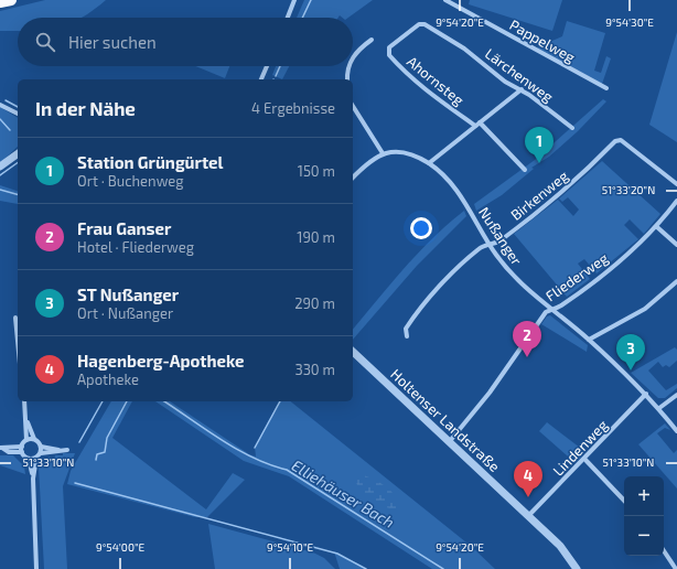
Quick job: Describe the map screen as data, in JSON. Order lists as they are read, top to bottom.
{
  "streets": {
    "street": [
      "Pappelweg",
      "Lärchenweg",
      "Ahornsteg",
      "Birkenweg",
      "Nußanger",
      "Fliederweg",
      "Holtenser Landstraße",
      "Lindenweg"
    ]
  },
  "crossings": [
    ["Lärchenweg", "Ahornsteg"],
    ["Birkenweg", "Nußanger"],
    ["Nußanger", "Fliederweg"],
    ["Nußanger", "Lindenweg"],
    ["Fliederweg", "Holtenser Landstraße"],
    ["Holtenser Landstraße", "Lindenweg"]
  ],
  "water": ["Elliehäuser Bach"],
  "page": {
    "search": "Hier suchen",
    "heading": ["In der Nähe", "4 Ergebnisse"],
    "pins": [
      "1",
      "2",
      "3",
      "4"
    ],
    "list": [
      {
        "mark": "1",
        "name": "Station Grüngürtel",
        "note": "Ort · Buchenweg",
        "value": "150 m"
      },
      {
        "mark": "2",
        "name": "Frau Ganser",
        "note": "Hotel · Fliederweg",
        "value": "190 m"
      },
      {
        "mark": "3",
        "name": "ST Nußanger",
        "note": "Ort · Nußanger",
        "value": "290 m"
      },
      {
        "mark": "4",
        "name": "Hagenberg-Apotheke",
        "note": "Apotheke",
        "value": "330 m"
      }
    ],
    "map_buttons": ["+", "−"]
  },
  "coordinates": [
    "9°54'20\"E",
    "9°54'30\"E",
    "51°33'20\"N",
    "51°33'10\"N",
    "9°54'00\"E",
    "9°54'10\"E"
  ]
}
